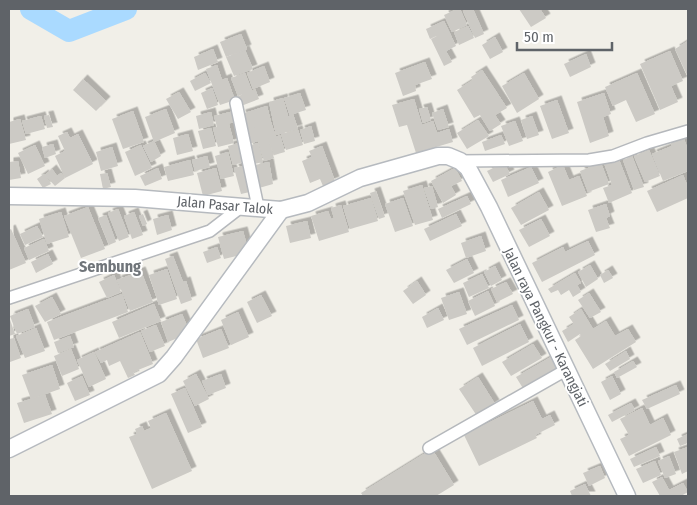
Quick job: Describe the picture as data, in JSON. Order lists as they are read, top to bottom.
{
  "streets": {
    "main road": ["Jalan Pasar Talok", "Jalan raya Pangkur - Karangjati"]
  },
  "crossings": [
    ["Jalan Pasar Talok", "Jalan raya Pangkur - Karangjati"]
  ],
  "districts": ["Sembung"],
  "scale_bar": "50 m"
}
